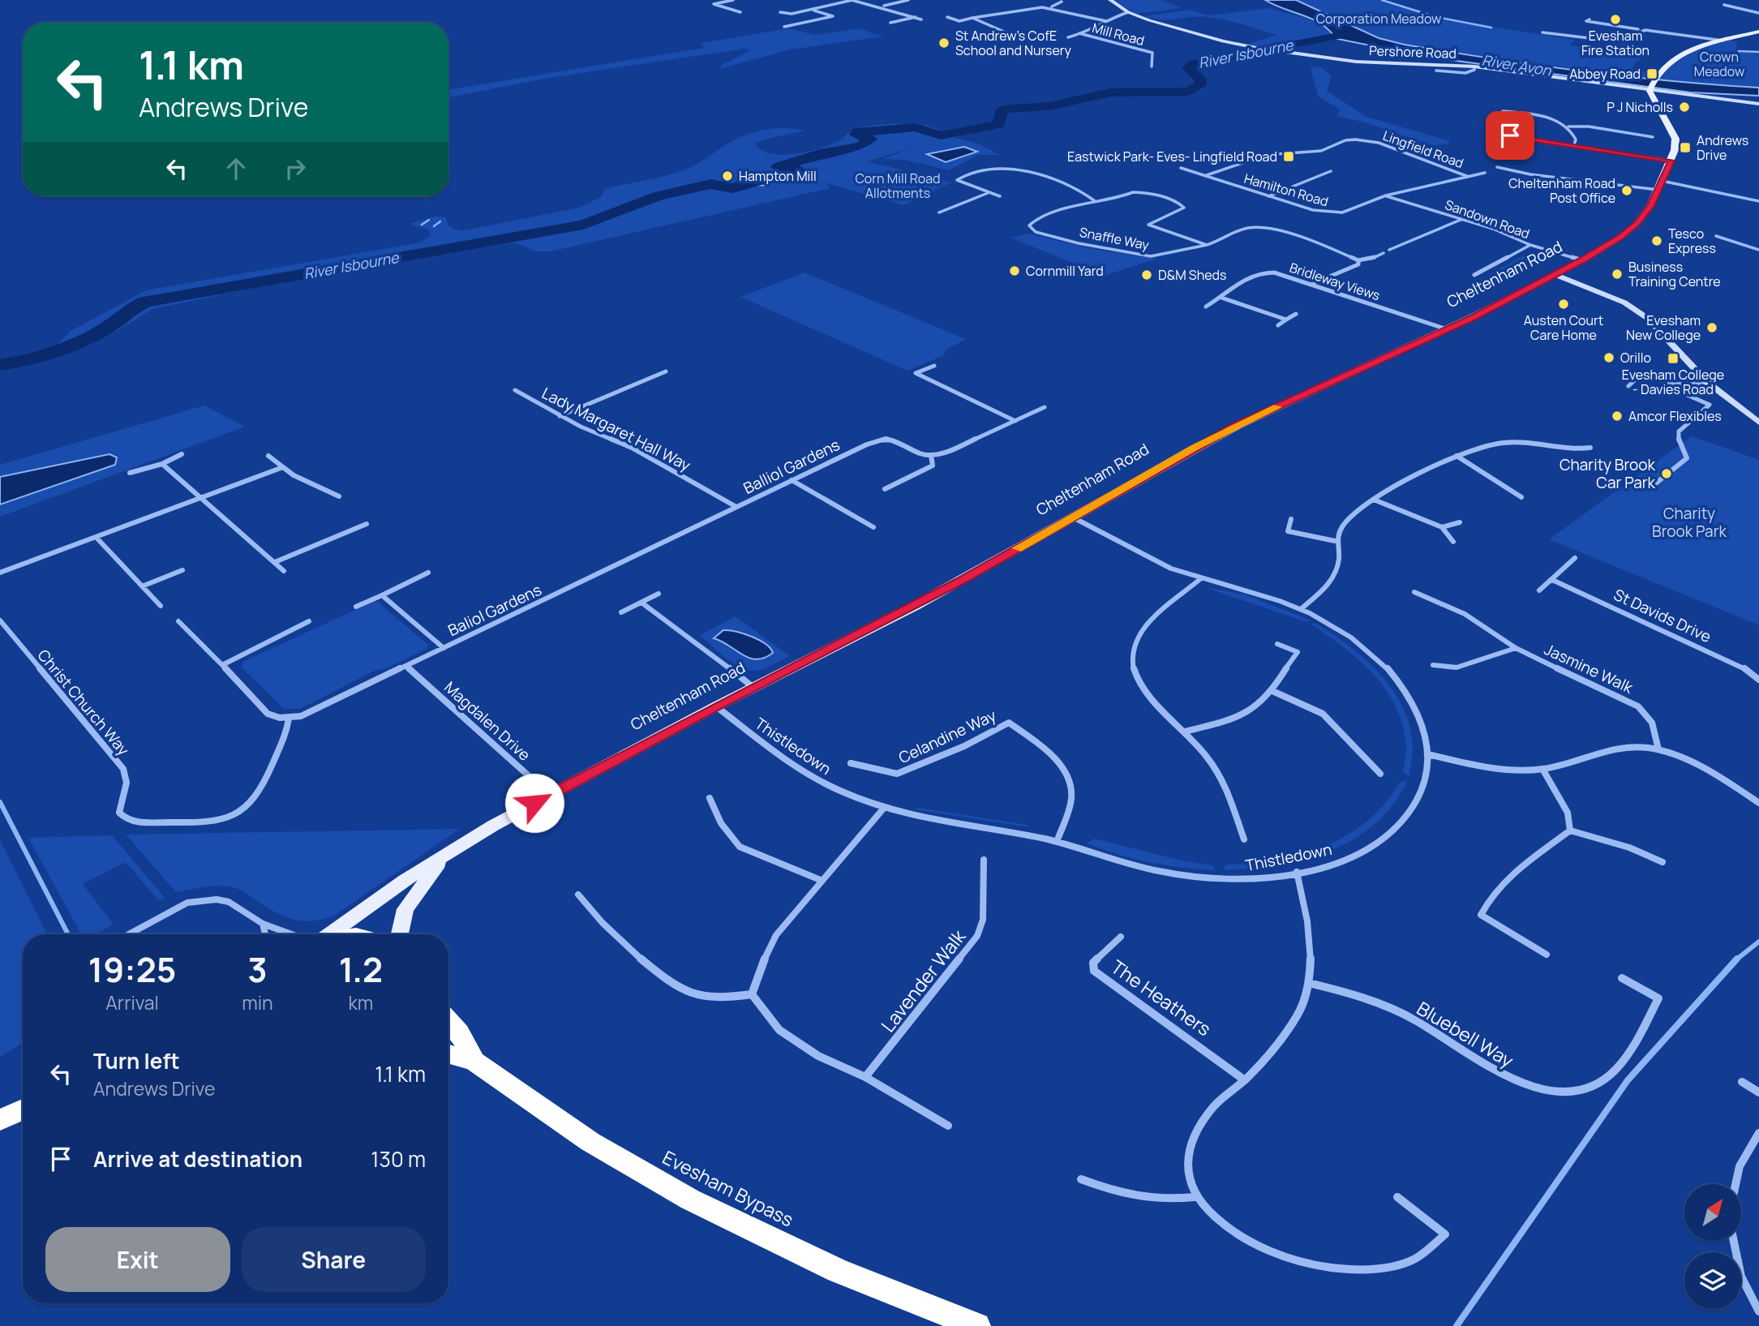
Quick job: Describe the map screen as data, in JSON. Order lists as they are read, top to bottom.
{
  "streets": {
    "highway": ["Evesham Bypass"],
    "main road": ["Pershore Road", "Cheltenham Road"],
    "street": [
      "Mill Road",
      "Lingfield Road",
      "Hamilton Road",
      "Sandown Road",
      "Snaffle Way",
      "Bridleway Views",
      "Lady Margaret Hall Way",
      "Balliol Gardens",
      "Baliol Gardens",
      "St Davids Drive",
      "Jasmine Walk",
      "Christ Church Way",
      "Magdalen Drive",
      "Celandine Way",
      "Thistledown",
      "Lavender Walk",
      "The Heathers",
      "Bluebell Way"
    ]
  },
  "crossings": [
    ["Pershore Road", "Cheltenham Road"],
    ["Lingfield Road", "Hamilton Road"],
    ["Hamilton Road", "Sandown Road"],
    ["Sandown Road", "Cheltenham Road"],
    ["Cheltenham Road", "Bridleway Views"],
    ["Cheltenham Road", "Magdalen Drive"],
    ["Cheltenham Road", "Thistledown"],
    ["Lady Margaret Hall Way", "Balliol Gardens"],
    ["Balliol Gardens", "Baliol Gardens"],
    ["Baliol Gardens", "Christ Church Way"],
    ["Baliol Gardens", "Magdalen Drive"],
    ["Celandine Way", "Thistledown"]
  ],
  "water": ["River Isbourne", "River Avon"],
  "parks": [
    "Corporation Meadow",
    "Crown Meadow",
    "Corn Mill Road Allotments",
    "Charity Brook Park"
  ],
  "places": {
    "other": [
      "Evesham Fire Station",
      "St Andrew's CofE School and Nursery",
      "P J Nicholls",
      "Hampton Mill",
      "Cheltenham Road Post Office",
      "Tesco Express",
      "Cornmill Yard",
      "Business Training Centre",
      "D&M Sheds",
      "Austen Court Care Home",
      "Evesham New College",
      "Orillo",
      "Amcor Flexibles",
      "Charity Brook Car Park"
    ],
    "transit": [
      "Abbey Road",
      "Andrews Drive",
      "Eastwick Park- Eves- Lingfield Road",
      "Evesham College - Davies Road"
    ]
  },
  "north": "top right",
  "page": {
    "turn": ["1.1 km", "Andrews Drive"],
    "eta": [
      "19:25",
      "Arrival",
      "3",
      "min",
      "1.2",
      "km"
    ],
    "list": [
      {
        "name": "Turn left",
        "note": "Andrews Drive",
        "value": "1.1 km"
      },
      {
        "name": "Arrive at destination",
        "value": "130 m"
      }
    ],
    "buttons": ["Exit", "Share"]
  }
}
